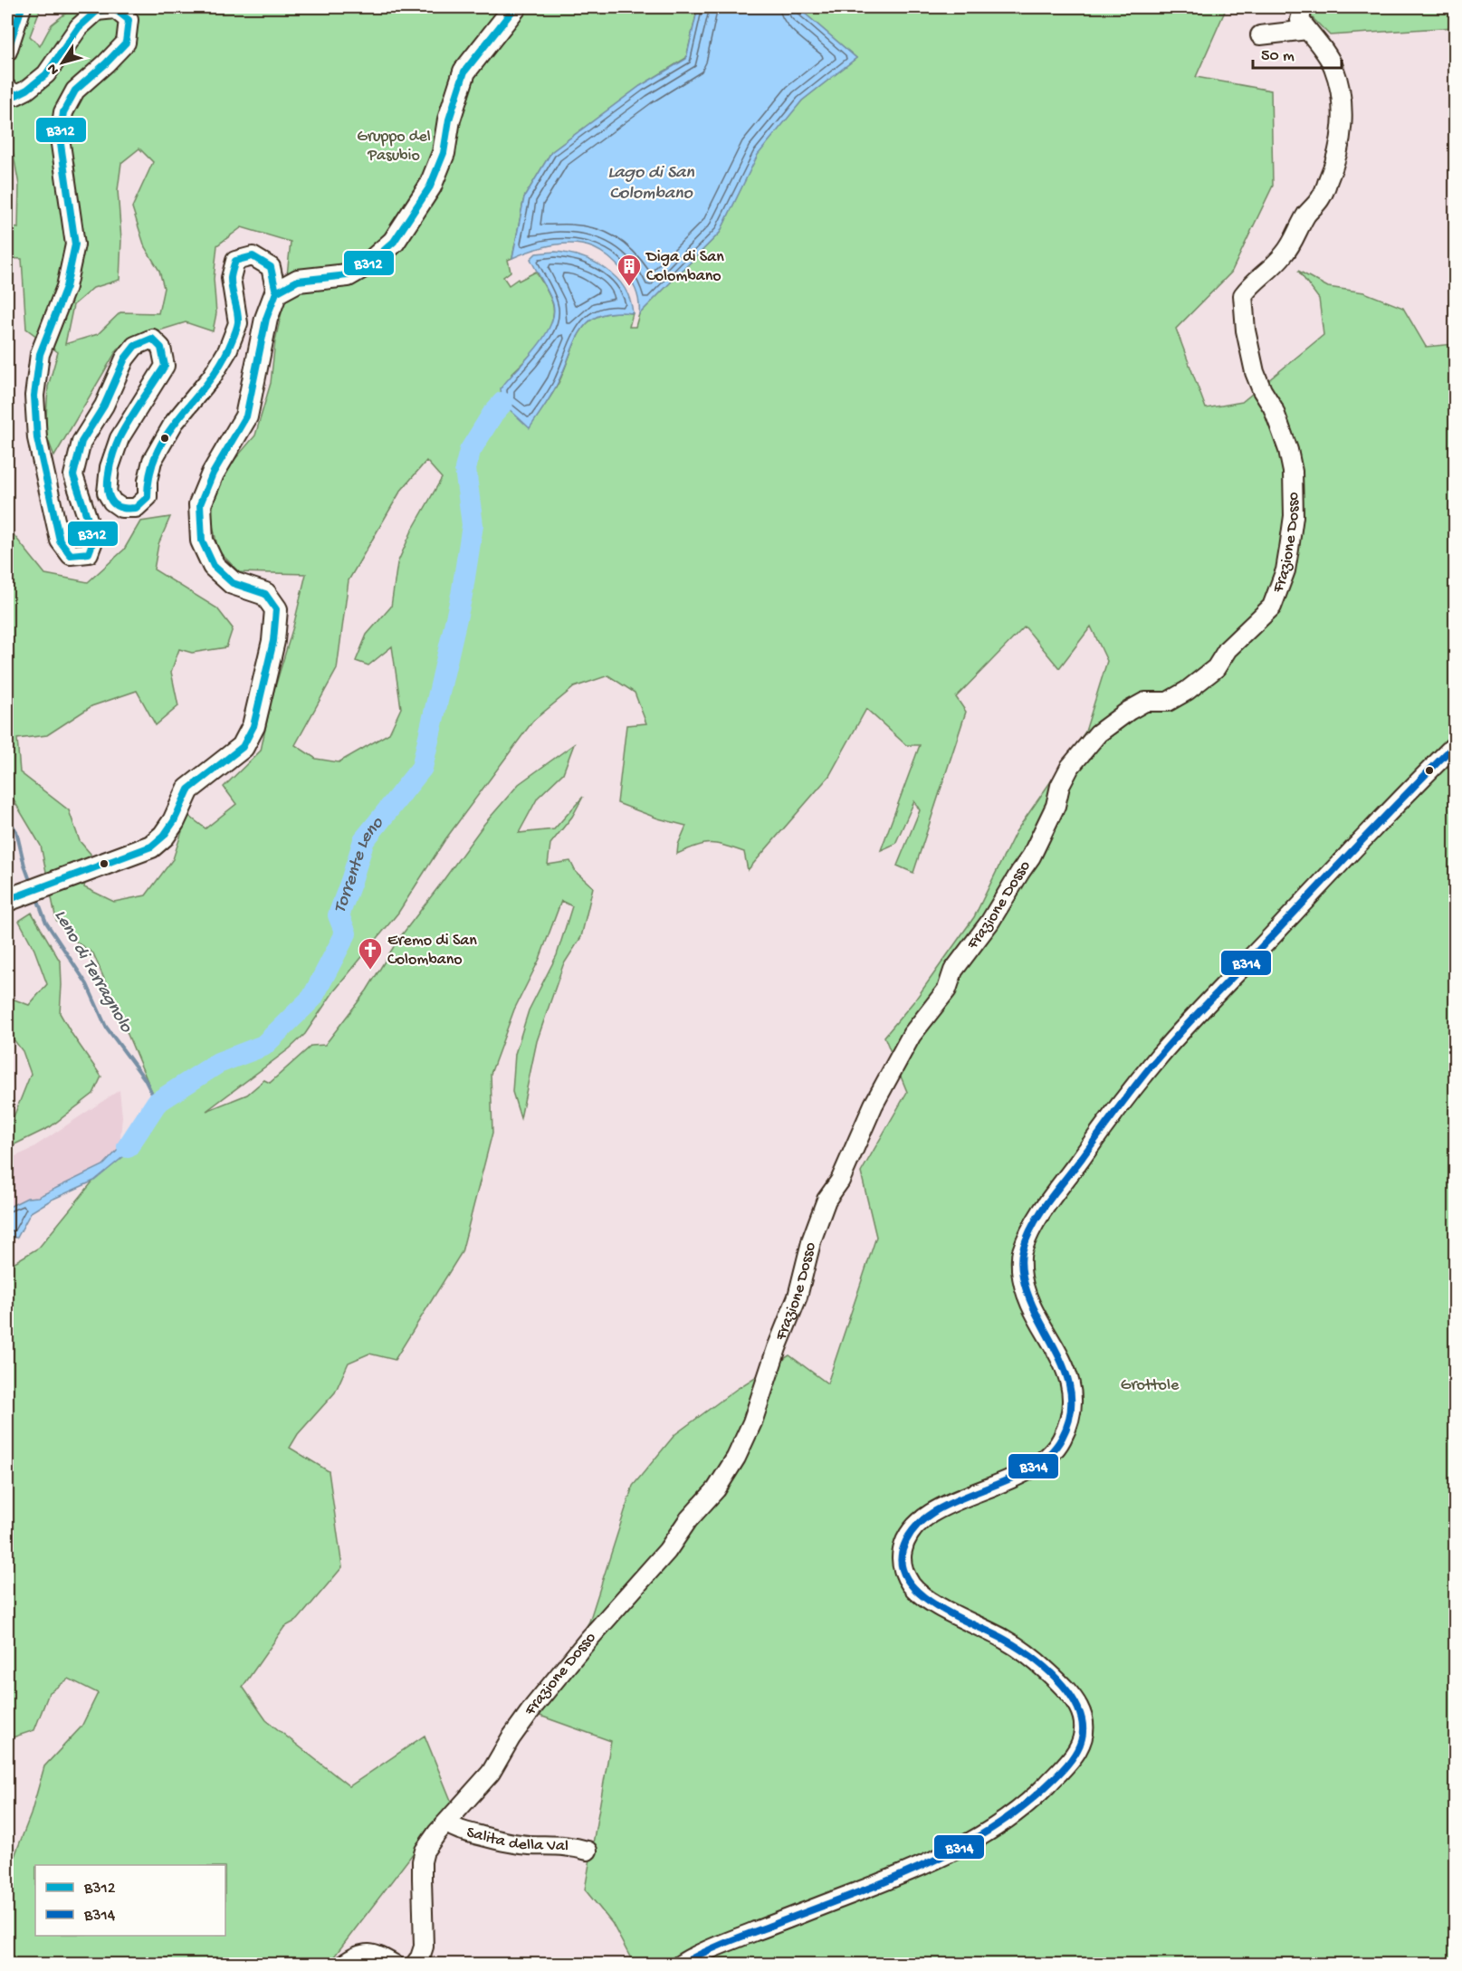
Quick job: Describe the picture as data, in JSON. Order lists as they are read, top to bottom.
{
  "streets": {
    "street": ["Frazione Dosso", "Salita della Val"]
  },
  "crossings": [
    ["Frazione Dosso", "Salita della Val"]
  ],
  "water": ["Lago di San Colombano", "Torrente Leno", "Leno di Terragnolo"],
  "parks": ["Gruppo del Pasubio", "Grottole"],
  "places": {
    "building": ["Diga di San Colombano"],
    "church": ["Eremo di San Colombano"]
  },
  "lines": ["transit line B312", "transit line B314"],
  "legend": ["B312", "B314"],
  "scale_bar": "50 m",
  "north": "bottom left"
}
